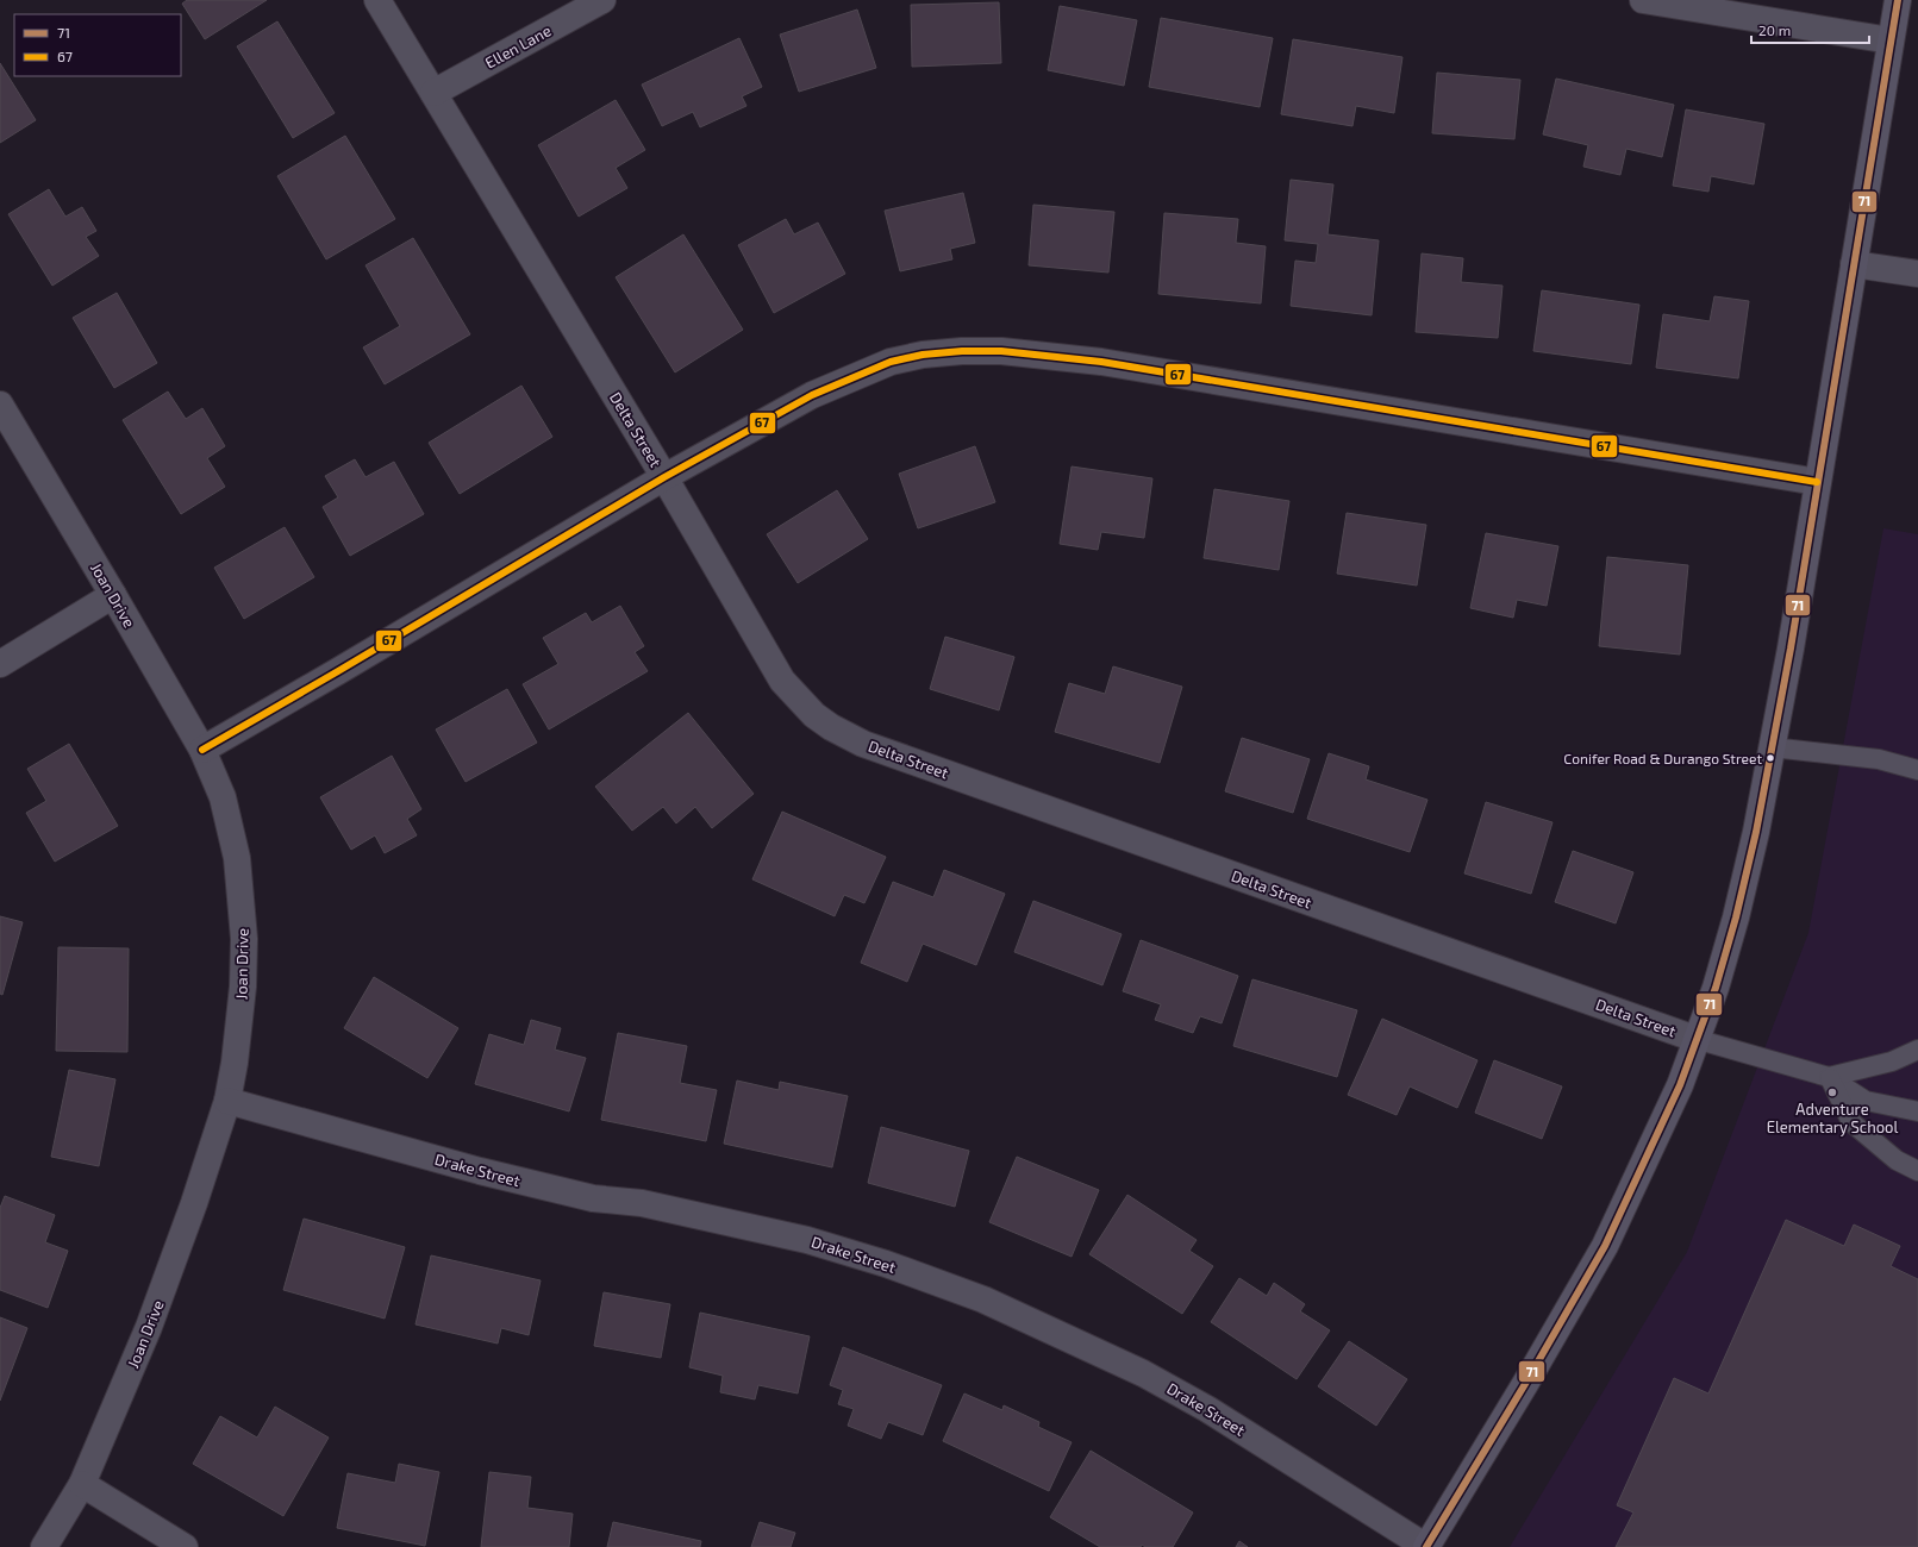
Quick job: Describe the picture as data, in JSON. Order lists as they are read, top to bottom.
{
  "streets": {
    "street": [
      "Ellen Lane",
      "Delta Street",
      "Joan Drive",
      "Drake Street"
    ]
  },
  "crossings": [
    ["Ellen Lane", "Delta Street"],
    ["Joan Drive", "Drake Street"]
  ],
  "places": ["Conifer Road & Durango Street", "Adventure Elementary School"],
  "lines": ["transit line 71", "transit line 67"],
  "legend": ["71", "67"],
  "scale_bar": "20 m"
}
